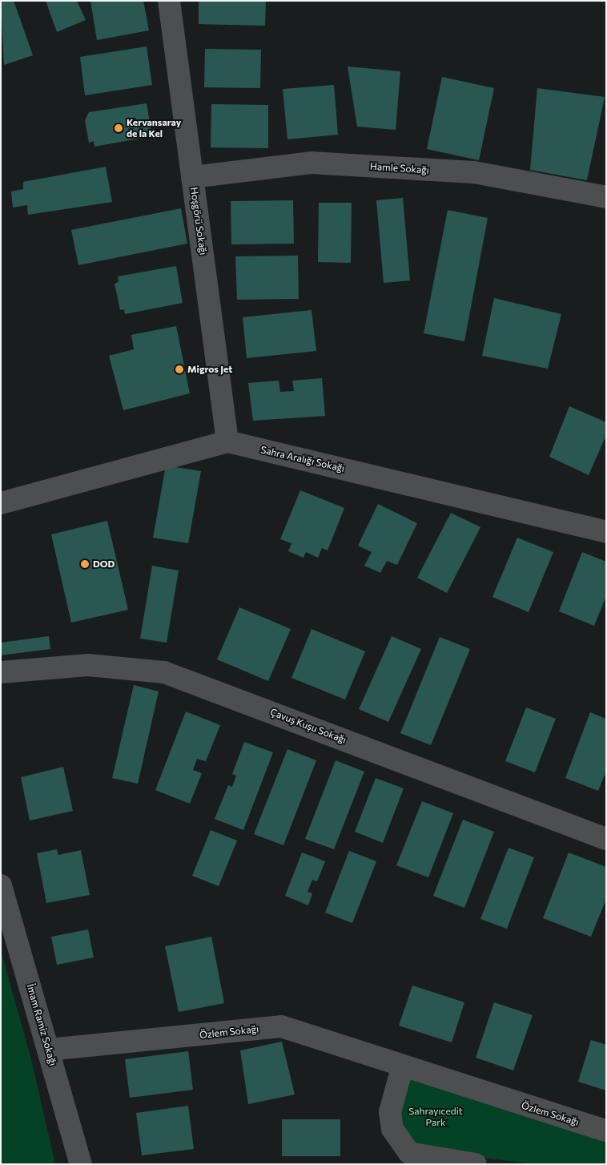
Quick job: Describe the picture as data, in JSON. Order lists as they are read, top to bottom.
{
  "streets": {
    "street": [
      "Hamle Sokağı",
      "Hoşgörü Sokağı",
      "Sahra Aralığı Sokağı",
      "Çavuş Kuşu Sokağı",
      "İmam Ramiz Sokağı",
      "Özlem Sokağı"
    ]
  },
  "crossings": [
    ["Hamle Sokağı", "Hoşgörü Sokağı"],
    ["Hoşgörü Sokağı", "Sahra Aralığı Sokağı"],
    ["İmam Ramiz Sokağı", "Özlem Sokağı"]
  ],
  "parks": ["Sahrayıcedit Park"],
  "places": ["Kervansaray de la Kel", "Migros Jet", "DOD"]
}
